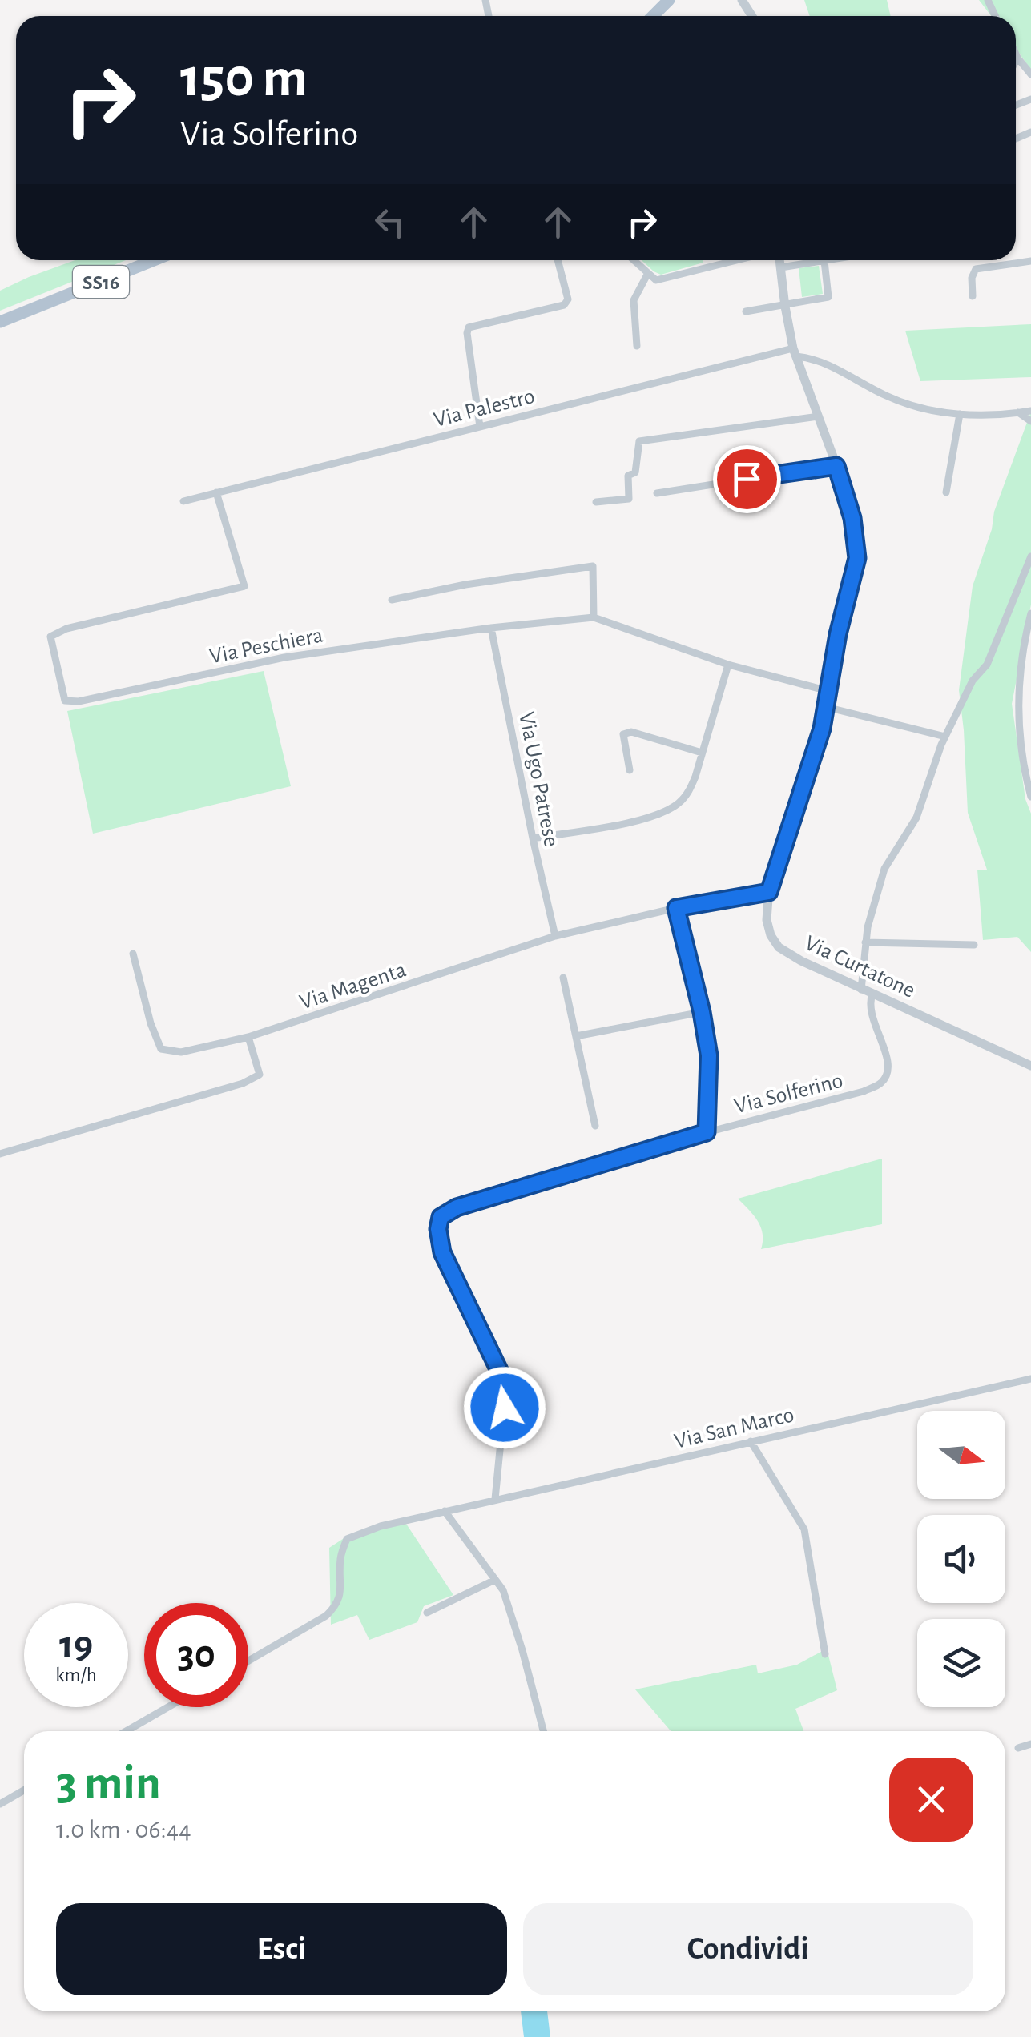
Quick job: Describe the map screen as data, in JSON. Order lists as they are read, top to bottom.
{
  "streets": {
    "main road": ["SS16"],
    "street": [
      "Via Palestro",
      "Via Peschiera",
      "Via Ugo Patrese",
      "Via Curtatone",
      "Via Magenta",
      "Via Solferino",
      "Via San Marco"
    ]
  },
  "crossings": [
    ["Via Palestro", "Via Peschiera"],
    ["Via Palestro", "Via Curtatone"],
    ["Via Peschiera", "Via Ugo Patrese"],
    ["Via Peschiera", "Via Curtatone"],
    ["Via Ugo Patrese", "Via Magenta"],
    ["Via Curtatone", "Via Magenta"],
    ["Via Curtatone", "Via Solferino"],
    ["Via Solferino", "Via San Marco"]
  ],
  "north": "right",
  "page": {
    "turn": ["150 m", "Via Solferino"],
    "speed": "19 km/h",
    "limit": "30",
    "heading": ["3 min", "1.0 km · 06:44"],
    "buttons": ["Esci", "Condividi"]
  }
}
